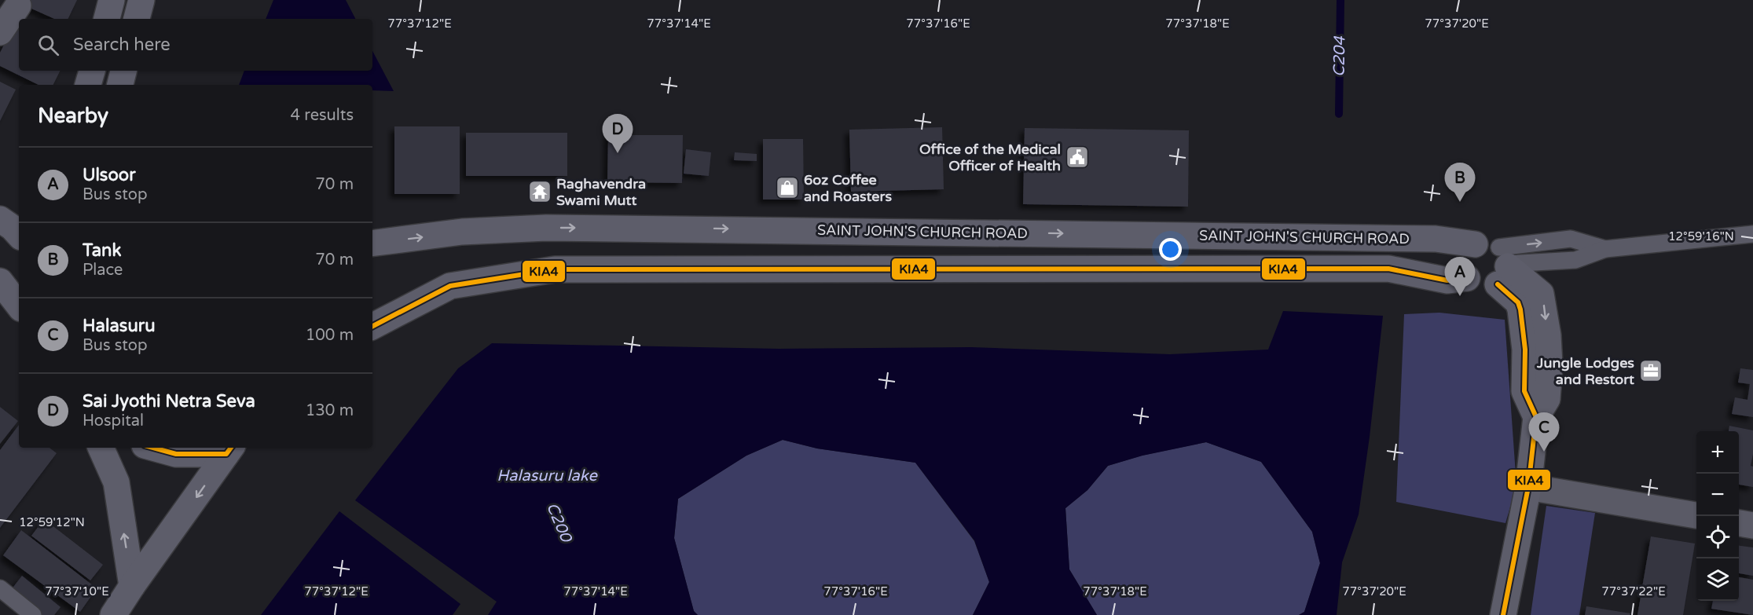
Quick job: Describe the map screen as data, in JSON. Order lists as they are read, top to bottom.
{
  "streets": {
    "main road": ["SAINT JOHN'S CHURCH ROAD"]
  },
  "water": ["C204", "Halasuru lake", "C200"],
  "places": {
    "public building": ["Office of the Medical Officer of Health"],
    "shop": ["6oz Coffee and Roasters"],
    "temple": ["Raghavendra Swami Mutt"],
    "office": ["Jungle Lodges and Restort"]
  },
  "lines": ["transit line KIA4"],
  "page": {
    "search": "Search here",
    "heading": ["Nearby", "4 results"],
    "pins": [
      "D",
      "B",
      "A",
      "C"
    ],
    "list": [
      {
        "mark": "A",
        "name": "Ulsoor",
        "note": "Bus stop",
        "value": "70 m"
      },
      {
        "mark": "B",
        "name": "Tank",
        "note": "Place",
        "value": "70 m"
      },
      {
        "mark": "C",
        "name": "Halasuru",
        "note": "Bus stop",
        "value": "100 m"
      },
      {
        "mark": "D",
        "name": "Sai Jyothi Netra Seva",
        "note": "Hospital",
        "value": "130 m"
      }
    ],
    "map_buttons": ["+", "−"]
  },
  "coordinates": [
    "77°37'12\"E",
    "77°37'14\"E",
    "77°37'16\"E",
    "77°37'18\"E",
    "77°37'20\"E",
    "12°59'16\"N",
    "12°59'12\"N",
    "77°37'10\"E",
    "77°37'22\"E"
  ]
}
